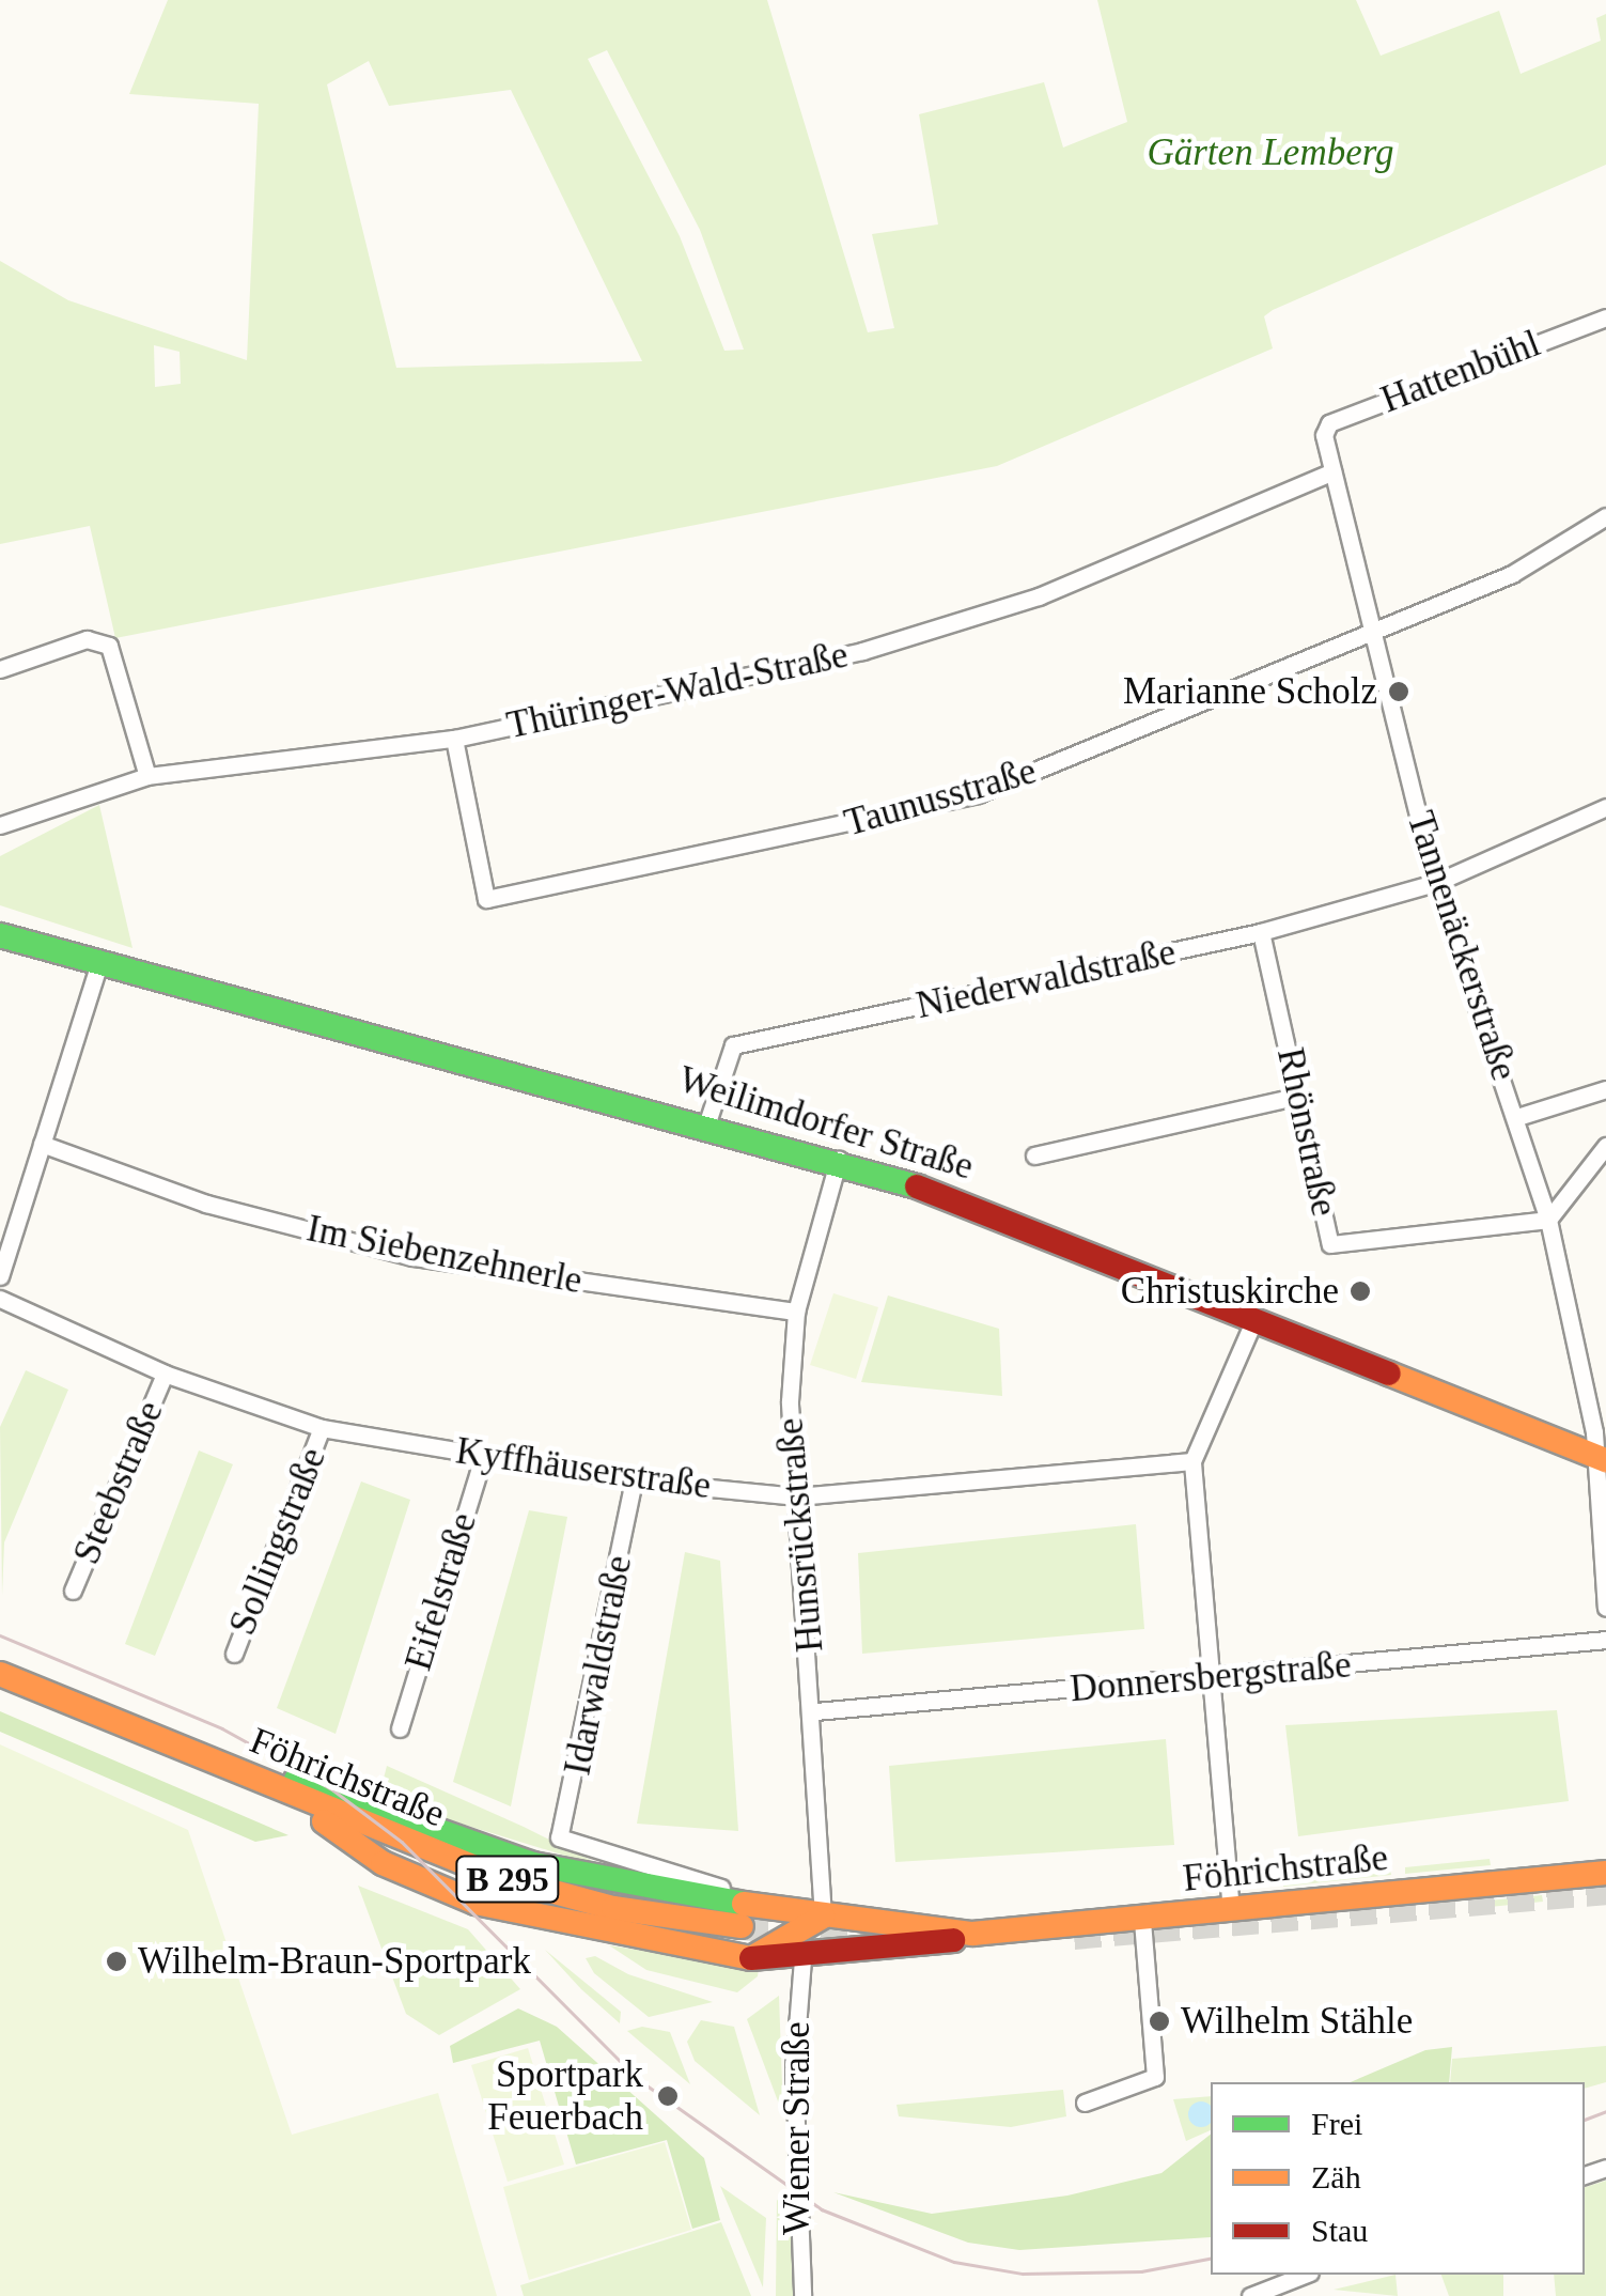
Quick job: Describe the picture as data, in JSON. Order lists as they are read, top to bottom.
{
  "streets": {
    "main road": ["Weilimdorfer Straße", "Föhrichstraße", "B 295"],
    "street": [
      "Hattenbühl",
      "Thüringer-Wald-Straße",
      "Taunusstraße",
      "Tannenäckerstraße",
      "Niederwaldstraße",
      "Rhönstraße",
      "Im Siebenzehnerle",
      "Kyffhäuserstraße",
      "Steebstraße",
      "Hunsrückstraße",
      "Sollingstraße",
      "Eifelstraße",
      "Idarwaldstraße",
      "Donnersbergstraße",
      "Wiener Straße"
    ]
  },
  "crossings": [
    ["Hattenbühl", "Tannenäckerstraße"],
    ["Thüringer-Wald-Straße", "Taunusstraße"],
    ["Thüringer-Wald-Straße", "Tannenäckerstraße"],
    ["Taunusstraße", "Tannenäckerstraße"],
    ["Tannenäckerstraße", "Niederwaldstraße"],
    ["Tannenäckerstraße", "Weilimdorfer Straße"],
    ["Tannenäckerstraße", "Rhönstraße"],
    ["Niederwaldstraße", "Weilimdorfer Straße"],
    ["Niederwaldstraße", "Rhönstraße"],
    ["Weilimdorfer Straße", "Hunsrückstraße"],
    ["Im Siebenzehnerle", "Hunsrückstraße"],
    ["Kyffhäuserstraße", "Steebstraße"],
    ["Kyffhäuserstraße", "Hunsrückstraße"],
    ["Kyffhäuserstraße", "Sollingstraße"],
    ["Kyffhäuserstraße", "Eifelstraße"],
    ["Kyffhäuserstraße", "Idarwaldstraße"],
    ["Hunsrückstraße", "Donnersbergstraße"],
    ["Hunsrückstraße", "Föhrichstraße"],
    ["Idarwaldstraße", "Föhrichstraße"],
    ["Föhrichstraße", "Wiener Straße"]
  ],
  "parks": ["Gärten Lemberg"],
  "places": [
    "Marianne Scholz",
    "Christuskirche",
    "Wilhelm-Braun-Sportpark",
    "Wilhelm Stähle",
    "Sportpark Feuerbach"
  ],
  "legend": ["Frei", "Zäh", "Stau"]
}
